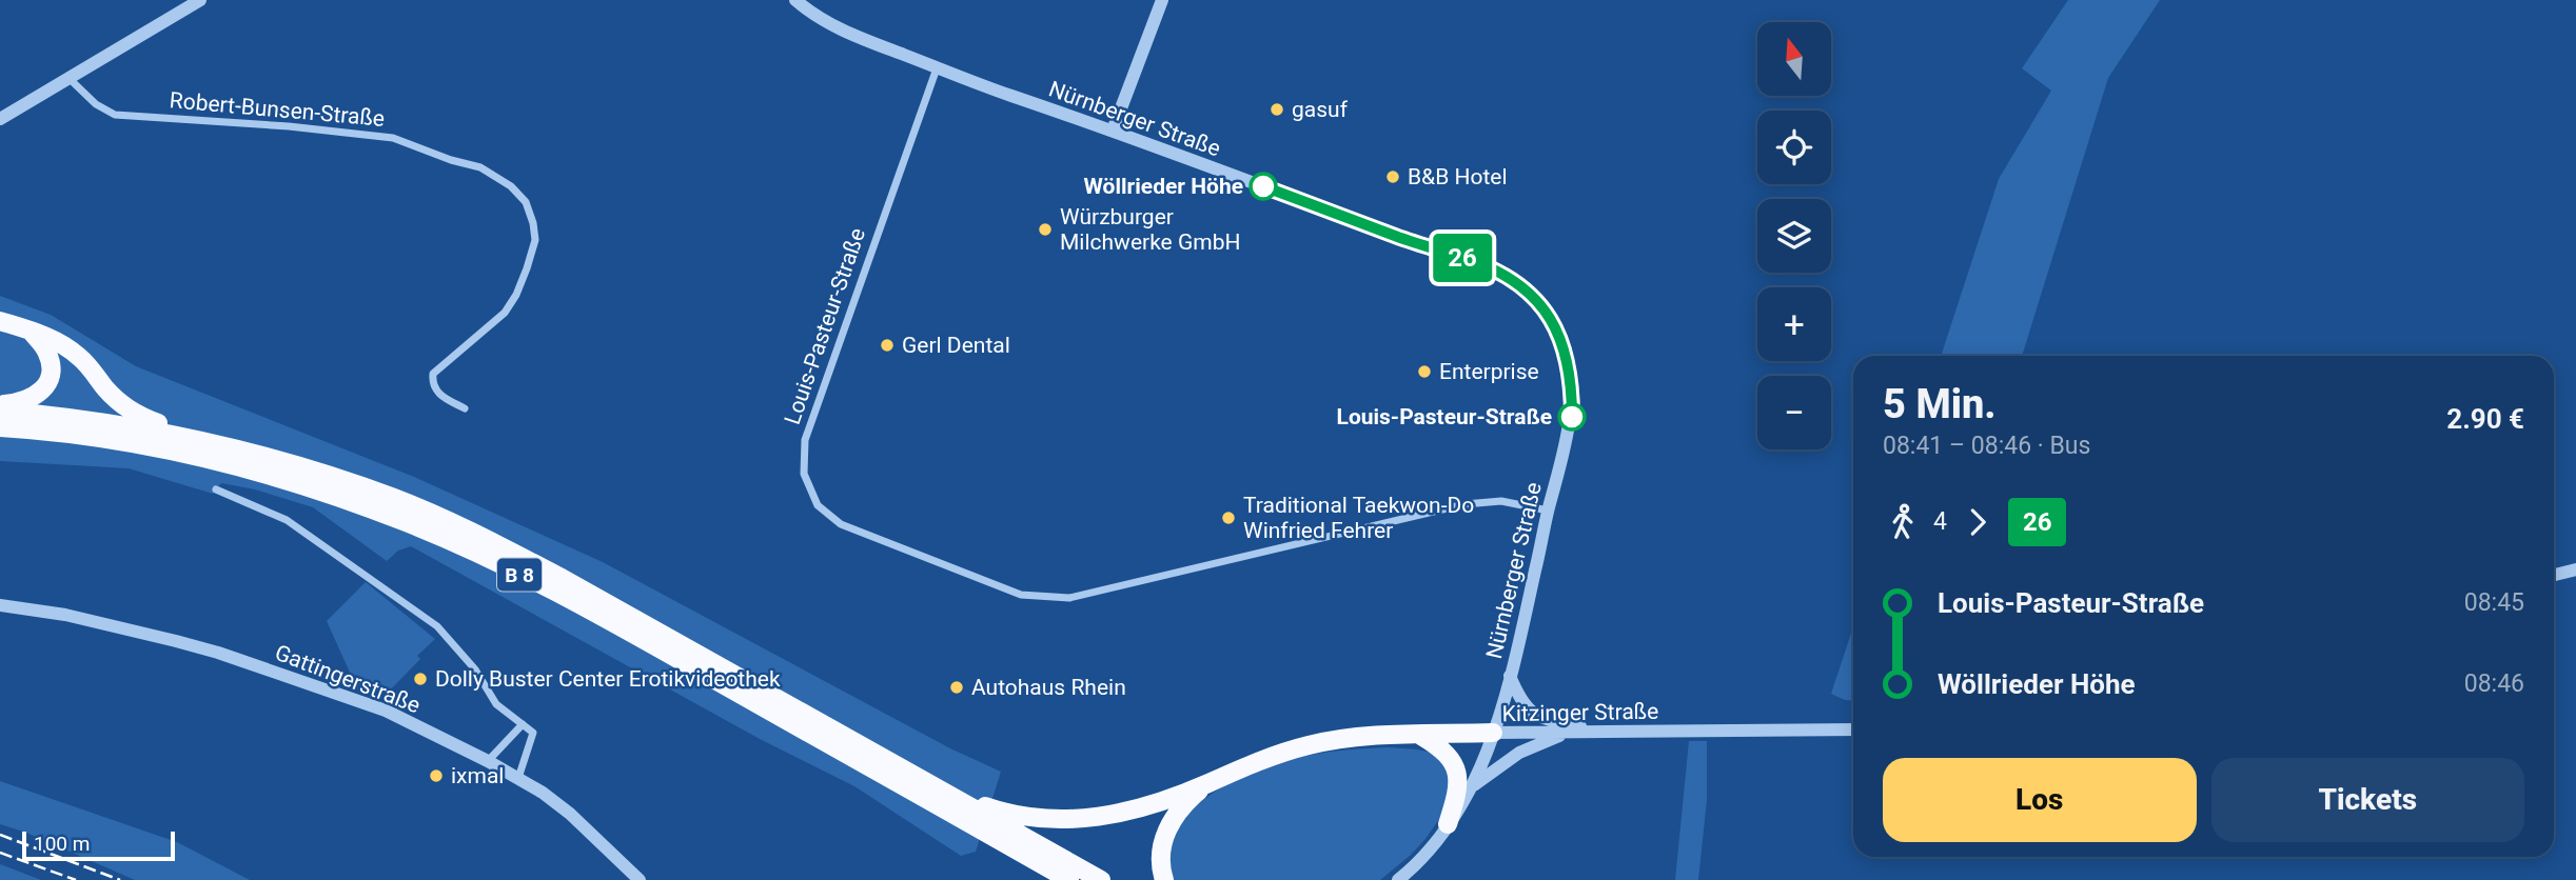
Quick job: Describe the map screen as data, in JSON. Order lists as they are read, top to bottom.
{
  "streets": {
    "highway": ["B 8"],
    "street": [
      "Robert-Bunsen-Straße",
      "Nürnberger Straße",
      "Louis-Pasteur-Straße",
      "Gattingerstraße",
      "Kitzinger Straße"
    ]
  },
  "crossings": [
    ["Nürnberger Straße", "Louis-Pasteur-Straße"],
    ["Nürnberger Straße", "Kitzinger Straße"]
  ],
  "places": [
    "gasuf",
    "B&B Hotel",
    "Wöllrieder Höhe",
    "Würzburger Milchwerke GmbH",
    "Gerl Dental",
    "Enterprise",
    "Louis-Pasteur-Straße",
    "Traditional Taekwon-Do Winfried Fehrer",
    "Dolly Buster Center Erotikvideothek",
    "Autohaus Rhein",
    "ixmal"
  ],
  "lines": ["bus line 26"],
  "scale_bar": "100 m",
  "north": "top",
  "page": {
    "on_map": "26",
    "map_buttons": ["+", "−"],
    "heading": ["5 Min.", "08:41 – 08:46 · Bus", "2.90 €"],
    "legs": ["4", "26"],
    "list": [
      {
        "name": "Louis-Pasteur-Straße",
        "value": "08:45"
      },
      {
        "name": "Wöllrieder Höhe",
        "value": "08:46"
      }
    ],
    "buttons": ["Los", "Tickets"],
    "scale": "100 m"
  }
}
